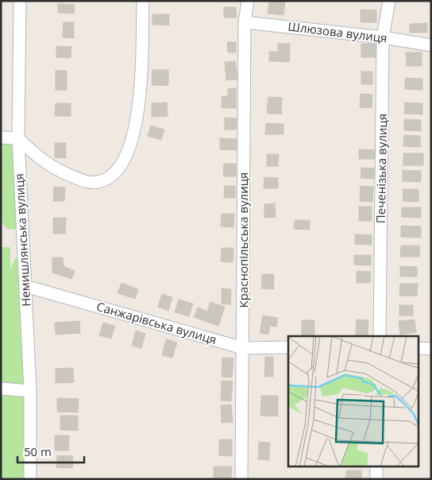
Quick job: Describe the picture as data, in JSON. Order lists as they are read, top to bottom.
{
  "streets": {
    "street": [
      "Шлюзова вулиця",
      "Печенізька вулиця",
      "Немишлянська вулиця",
      "Краснопільська вулиця",
      "Санжарівська вулиця"
    ]
  },
  "crossings": [
    ["Шлюзова вулиця", "Печенізька вулиця"],
    ["Шлюзова вулиця", "Краснопільська вулиця"],
    ["Немишлянська вулиця", "Санжарівська вулиця"],
    ["Краснопільська вулиця", "Санжарівська вулиця"]
  ],
  "scale_bar": "50 m"
}
